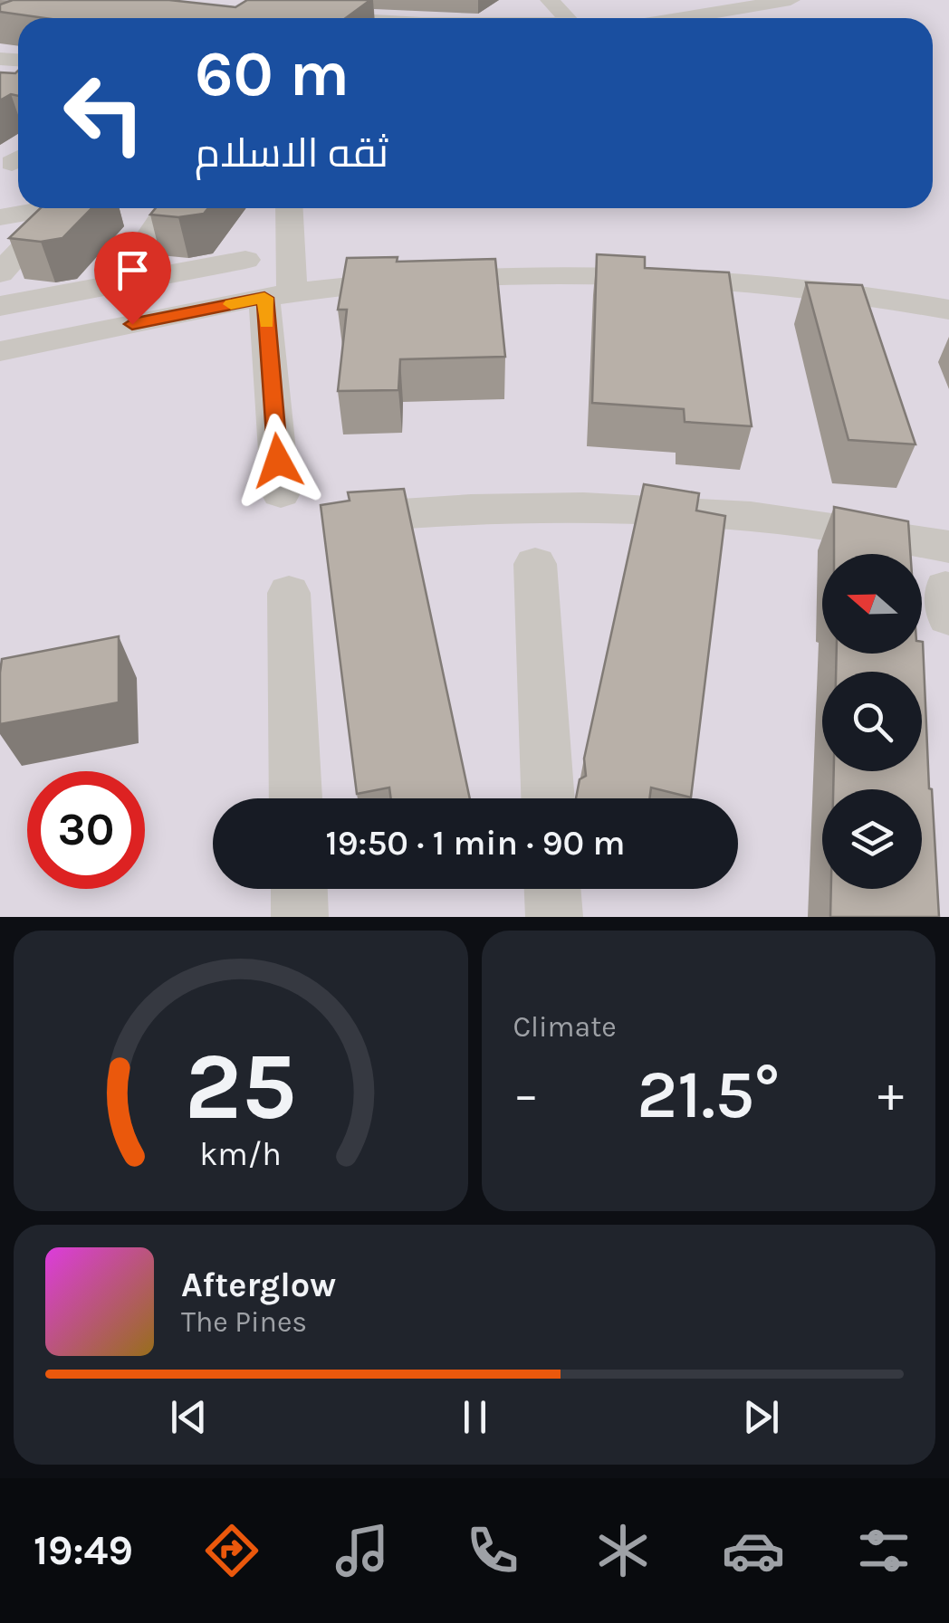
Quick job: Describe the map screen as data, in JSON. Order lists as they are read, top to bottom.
{
  "north": "left",
  "page": {
    "turn": ["60 m", "ثقه الاسلام"],
    "limit": "30",
    "trip": "19:50 · 1 min · 90 m",
    "tile": "Climate",
    "heat": ["−", "21.5°", "+"],
    "song": ["Afterglow", "The Pines"],
    "tabs": "19:49",
    "gauge": ["25", "km/h"]
  }
}
